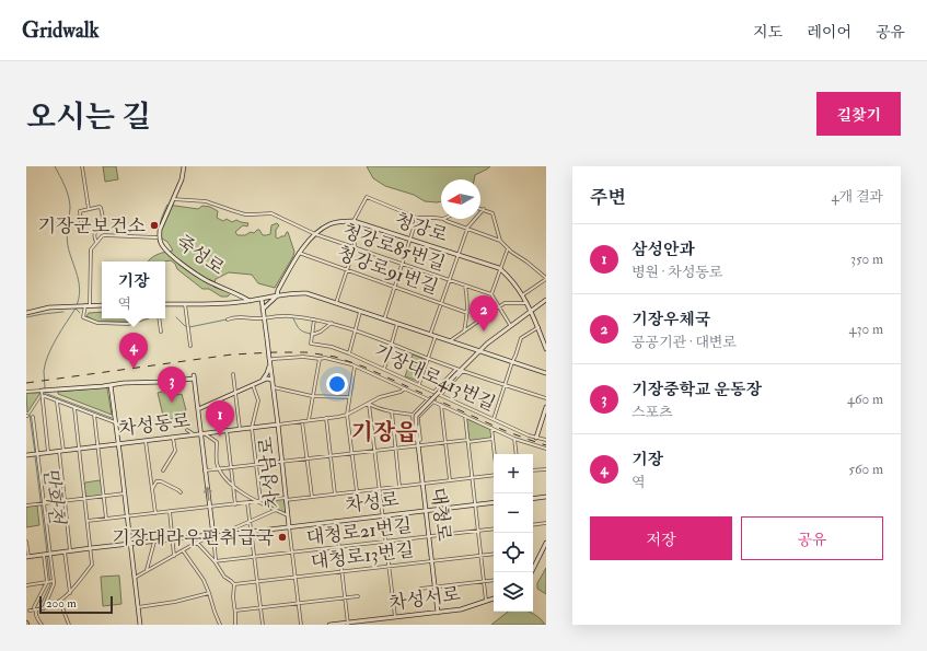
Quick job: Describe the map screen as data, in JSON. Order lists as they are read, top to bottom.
{
  "streets": {
    "street": [
      "청강로",
      "청강로85번길",
      "죽성로",
      "청강로91번길",
      "기장대로413번길",
      "차성동로",
      "차성남로",
      "차성로",
      "대청로",
      "대청로21번길",
      "대청로13번길",
      "차성서로"
    ]
  },
  "crossings": [
    ["청강로", "청강로85번길"],
    ["청강로", "청강로91번길"],
    ["청강로85번길", "죽성로"],
    ["청강로85번길", "청강로91번길"],
    ["차성동로", "차성남로"],
    ["차성남로", "차성로"],
    ["차성남로", "대청로21번길"],
    ["차성남로", "대청로13번길"],
    ["차성로", "대청로"],
    ["대청로", "대청로21번길"],
    ["대청로", "대청로13번길"],
    ["대청로", "차성서로"]
  ],
  "districts": ["기장읍"],
  "water": ["만화천"],
  "places": ["기장군보건소", "기장대라우편취급국"],
  "scale_bar": "200 m",
  "north": "left",
  "page": {
    "header": "Gridwalk",
    "nav": ["지도", "레이어", "공유"],
    "title": "오시는 길",
    "buttons": [
      "길찾기",
      ["저장", "공유"]
    ],
    "heading": ["주변", "4개 결과"],
    "list": [
      {
        "mark": "1",
        "name": "삼성안과",
        "note": "병원 · 차성동로",
        "value": "350 m"
      },
      {
        "mark": "2",
        "name": "기장우체국",
        "note": "공공기관 · 대변로",
        "value": "430 m"
      },
      {
        "mark": "3",
        "name": "기장중학교 운동장",
        "note": "스포츠",
        "value": "460 m"
      },
      {
        "mark": "4",
        "name": "기장",
        "note": "역",
        "value": "560 m"
      }
    ],
    "popup": ["기장", "역"],
    "pins": [
      "2",
      "4",
      "3",
      "1"
    ],
    "map_buttons": ["+", "−"],
    "scale": "200 m"
  }
}
